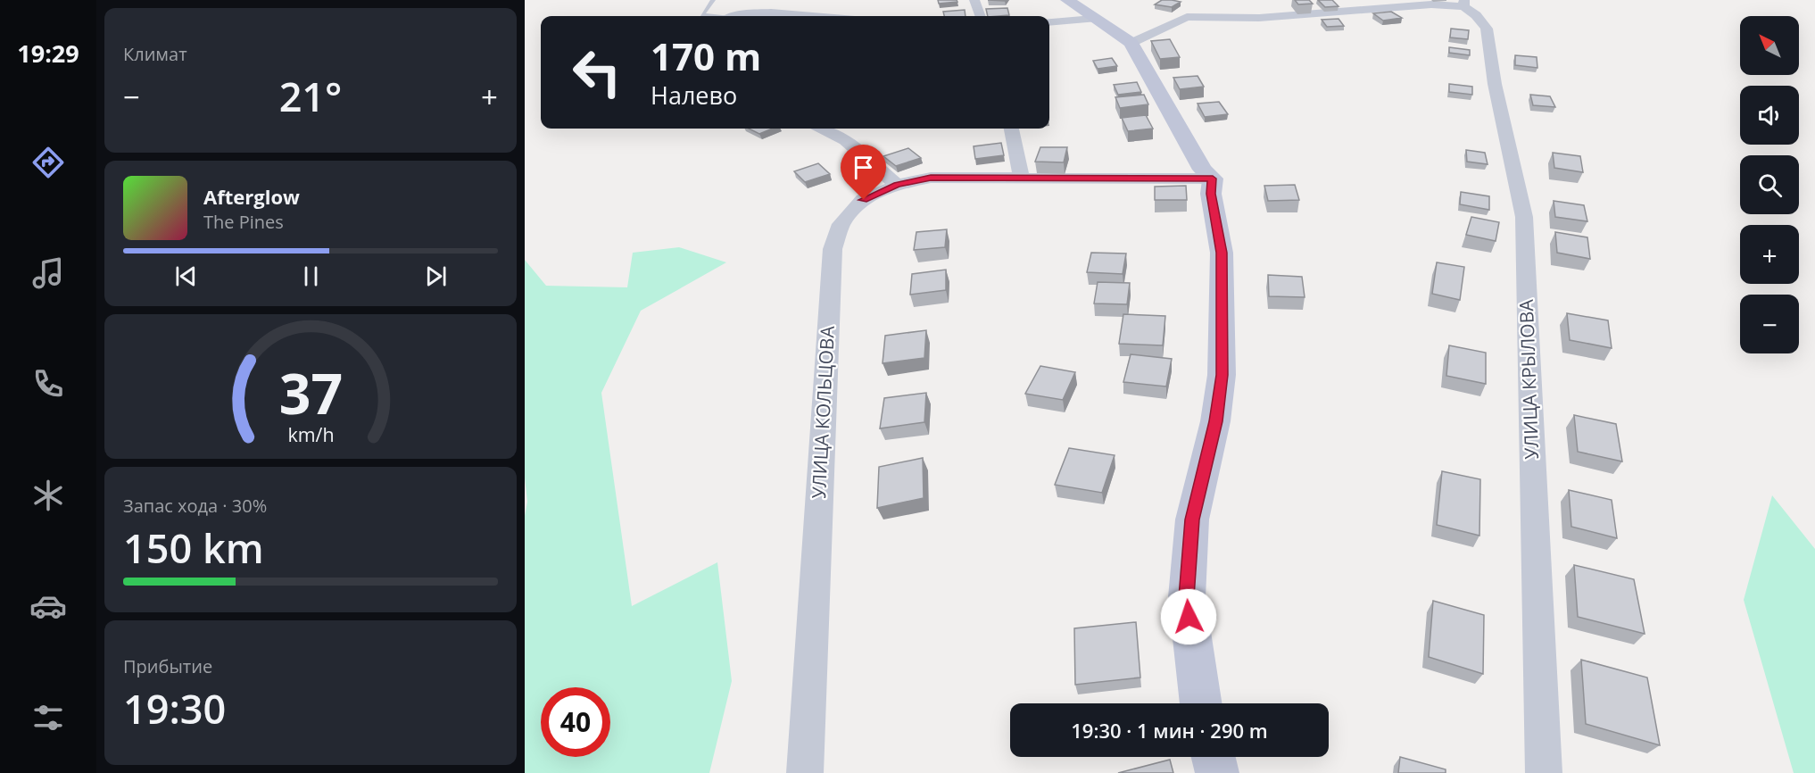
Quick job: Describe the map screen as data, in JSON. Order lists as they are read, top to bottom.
{
  "streets": {
    "street": ["УЛИЦА КРЫЛОВА", "УЛИЦА КОЛЬЦОВА"]
  },
  "north": "top left",
  "page": {
    "tabs": "19:29",
    "tile": [
      "Климат",
      ["Запас хода · 30%", "150 km"],
      ["Прибытие", "19:30"]
    ],
    "map_buttons": ["+", "−"],
    "turn": ["170 m", "Налево"],
    "heat": ["−", "21°", "+"],
    "song": ["Afterglow", "The Pines"],
    "limit": "40",
    "trip": "19:30 · 1 мин · 290 m",
    "gauge": ["37", "km/h"]
  }
}
